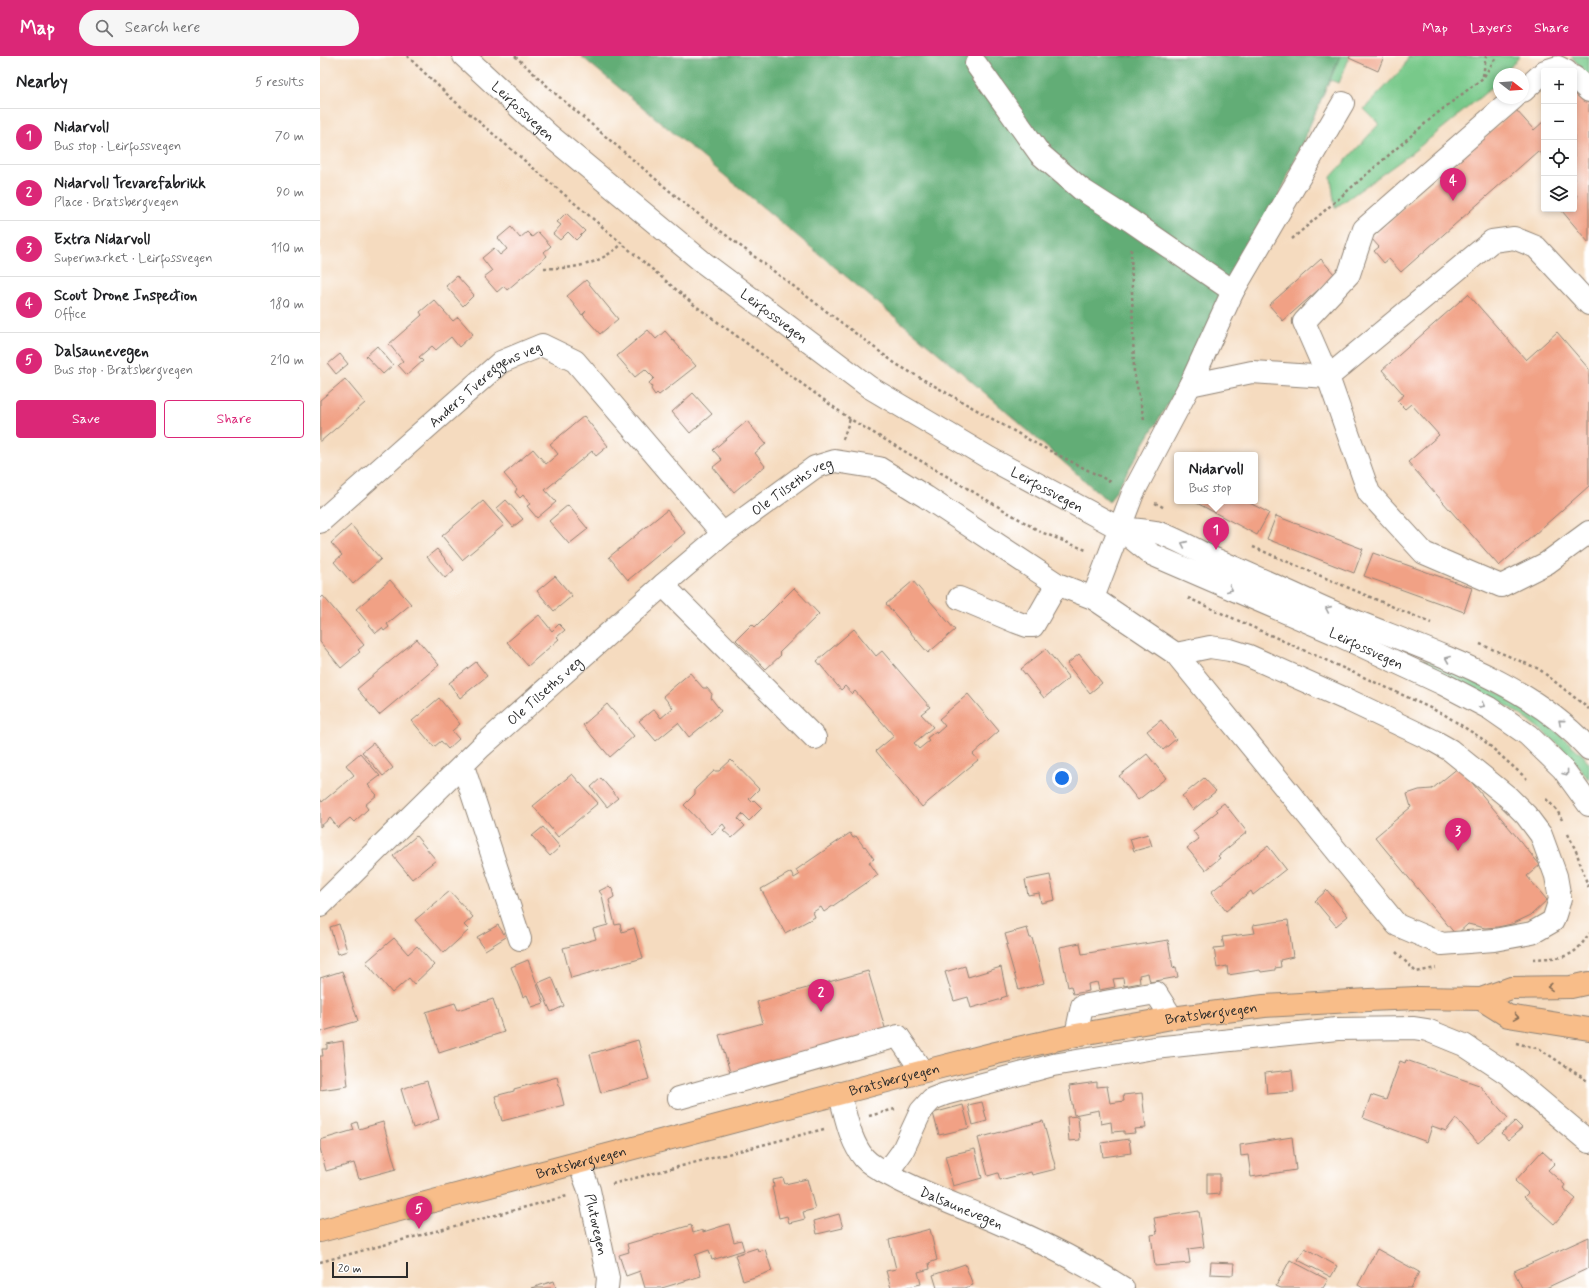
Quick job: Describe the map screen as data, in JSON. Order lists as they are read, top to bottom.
{
  "streets": {
    "main road": ["Bratsbergvegen"],
    "street": [
      "Leirfossvegen",
      "Anders Tvereggens veg",
      "Ole Tilseths veg",
      "Dalsaunevegen",
      "Plutovegen"
    ]
  },
  "crossings": [
    ["Anders Tvereggens veg", "Ole Tilseths veg"],
    ["Bratsbergvegen", "Dalsaunevegen"],
    ["Bratsbergvegen", "Plutovegen"]
  ],
  "scale_bar": "20 m",
  "north": "right",
  "page": {
    "header": "Map",
    "search": "Search here",
    "nav": ["Map", "Layers", "Share"],
    "heading": ["Nearby", "5 results"],
    "map_buttons": ["+", "−"],
    "list": [
      {
        "mark": "1",
        "name": "Nidarvoll",
        "note": "Bus stop · Leirfossvegen",
        "value": "70 m"
      },
      {
        "mark": "2",
        "name": "Nidarvoll Trevarefabrikk",
        "note": "Place · Bratsbergvegen",
        "value": "90 m"
      },
      {
        "mark": "3",
        "name": "Extra Nidarvoll",
        "note": "Supermarket · Leirfossvegen",
        "value": "110 m"
      },
      {
        "mark": "4",
        "name": "Scout Drone Inspection",
        "note": "Office",
        "value": "180 m"
      },
      {
        "mark": "5",
        "name": "Dalsaunevegen",
        "note": "Bus stop · Bratsbergvegen",
        "value": "210 m"
      }
    ],
    "pins": [
      "4",
      "1",
      "3",
      "2",
      "5"
    ],
    "buttons": ["Save", "Share"],
    "popup": ["Nidarvoll", "Bus stop"],
    "scale": "20 m"
  }
}
